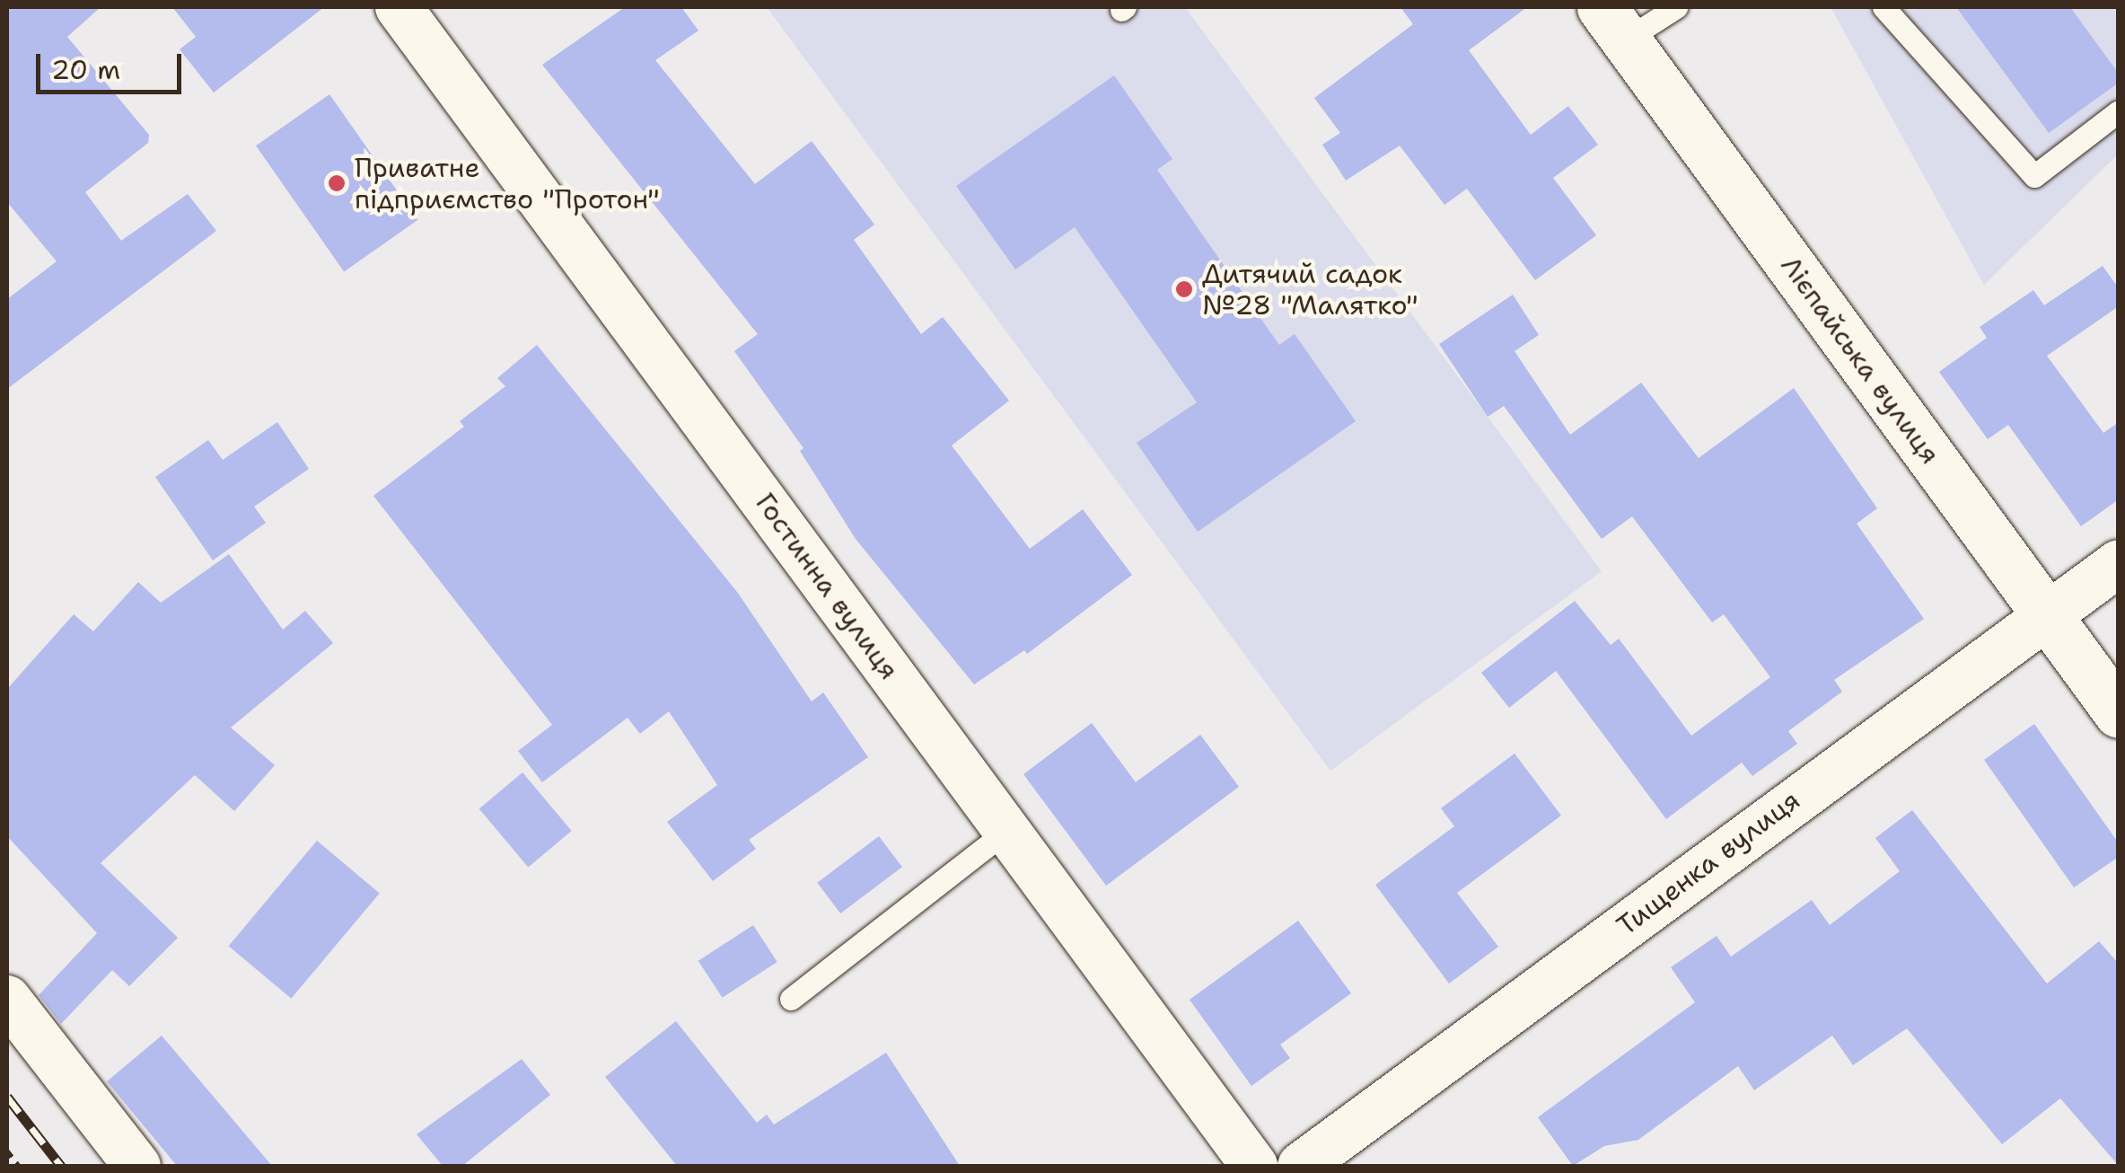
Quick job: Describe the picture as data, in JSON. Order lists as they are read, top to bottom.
{
  "streets": {
    "main road": ["Лієпайська вулиця"],
    "street": ["Гостинна вулиця", "Тищенка вулиця"]
  },
  "crossings": [
    ["Лієпайська вулиця", "Тищенка вулиця"]
  ],
  "places": ["Приватне підприємство \"Протон\"", "Дитячий садок №28 \"Малятко\""],
  "scale_bar": "20 m"
}
